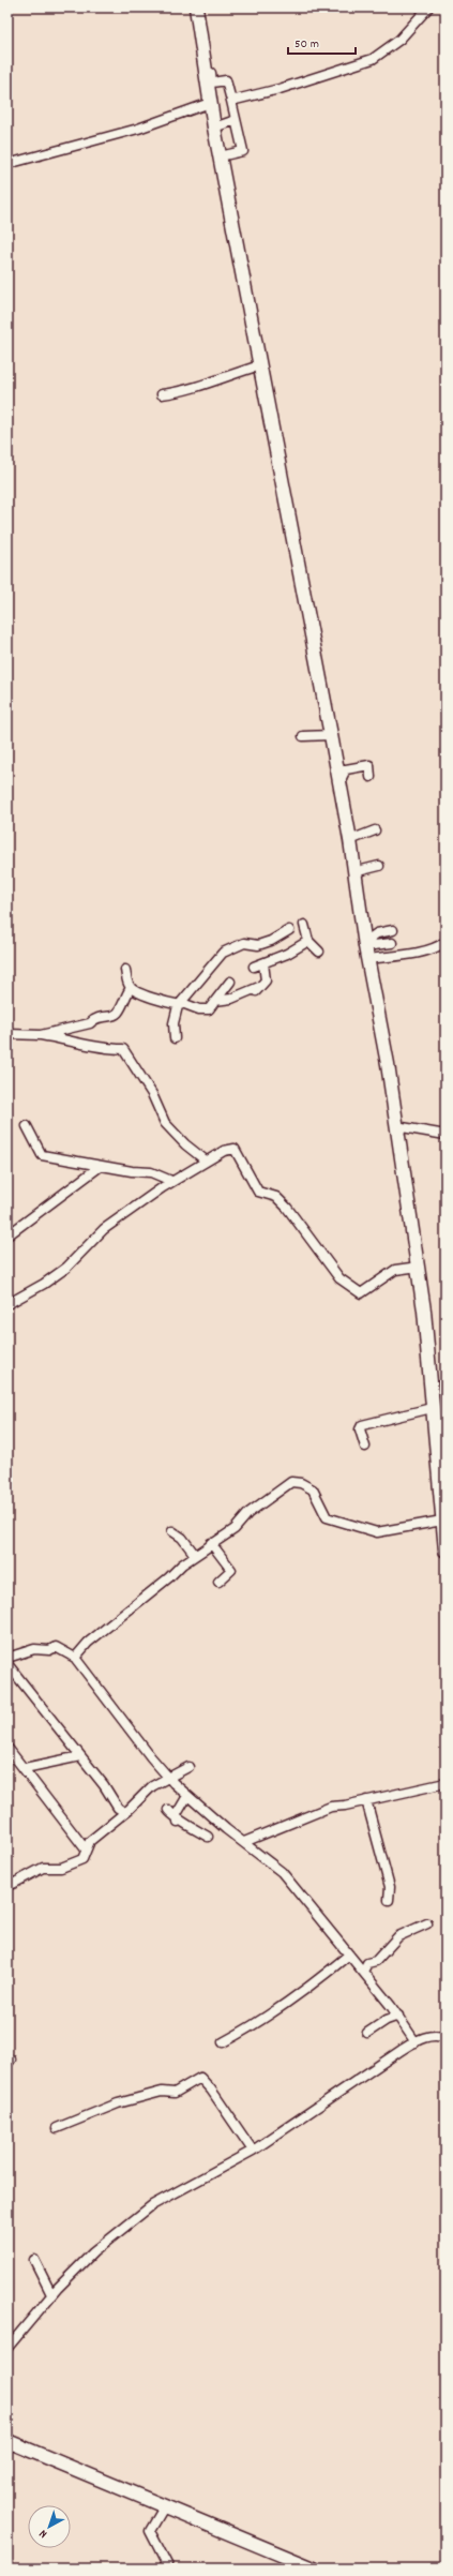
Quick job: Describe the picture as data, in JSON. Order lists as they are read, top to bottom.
{
  "scale_bar": "50 m",
  "north": "bottom left"
}
